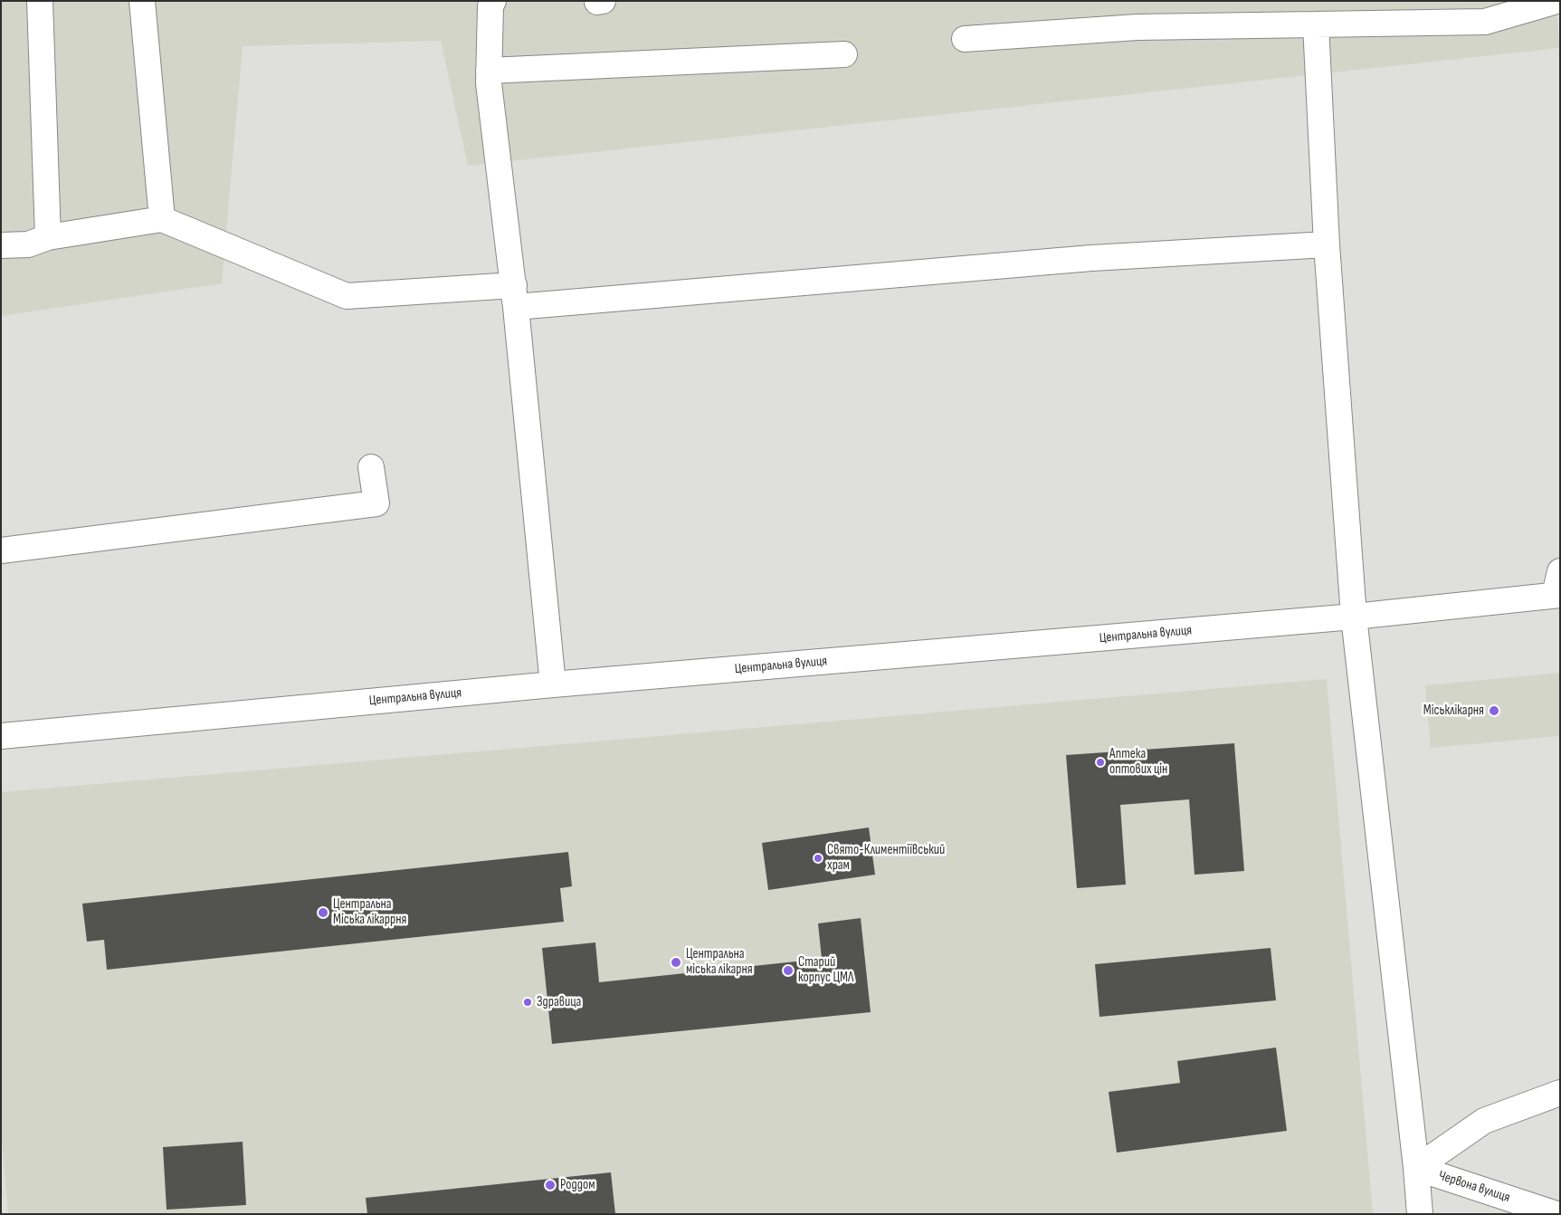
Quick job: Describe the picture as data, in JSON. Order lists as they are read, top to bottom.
{
  "streets": {
    "street": ["Центральна вулиця", "Червона вулиця"]
  },
  "places": [
    "Міськлікарня",
    "Аптека оптових цін",
    "Свято-Климентіївський храм",
    "Центральна Міська лікаррня",
    "Центральна міська лікарня",
    "Старий корпус ЦМЛ",
    "Здравица",
    "Роддом"
  ]
}
